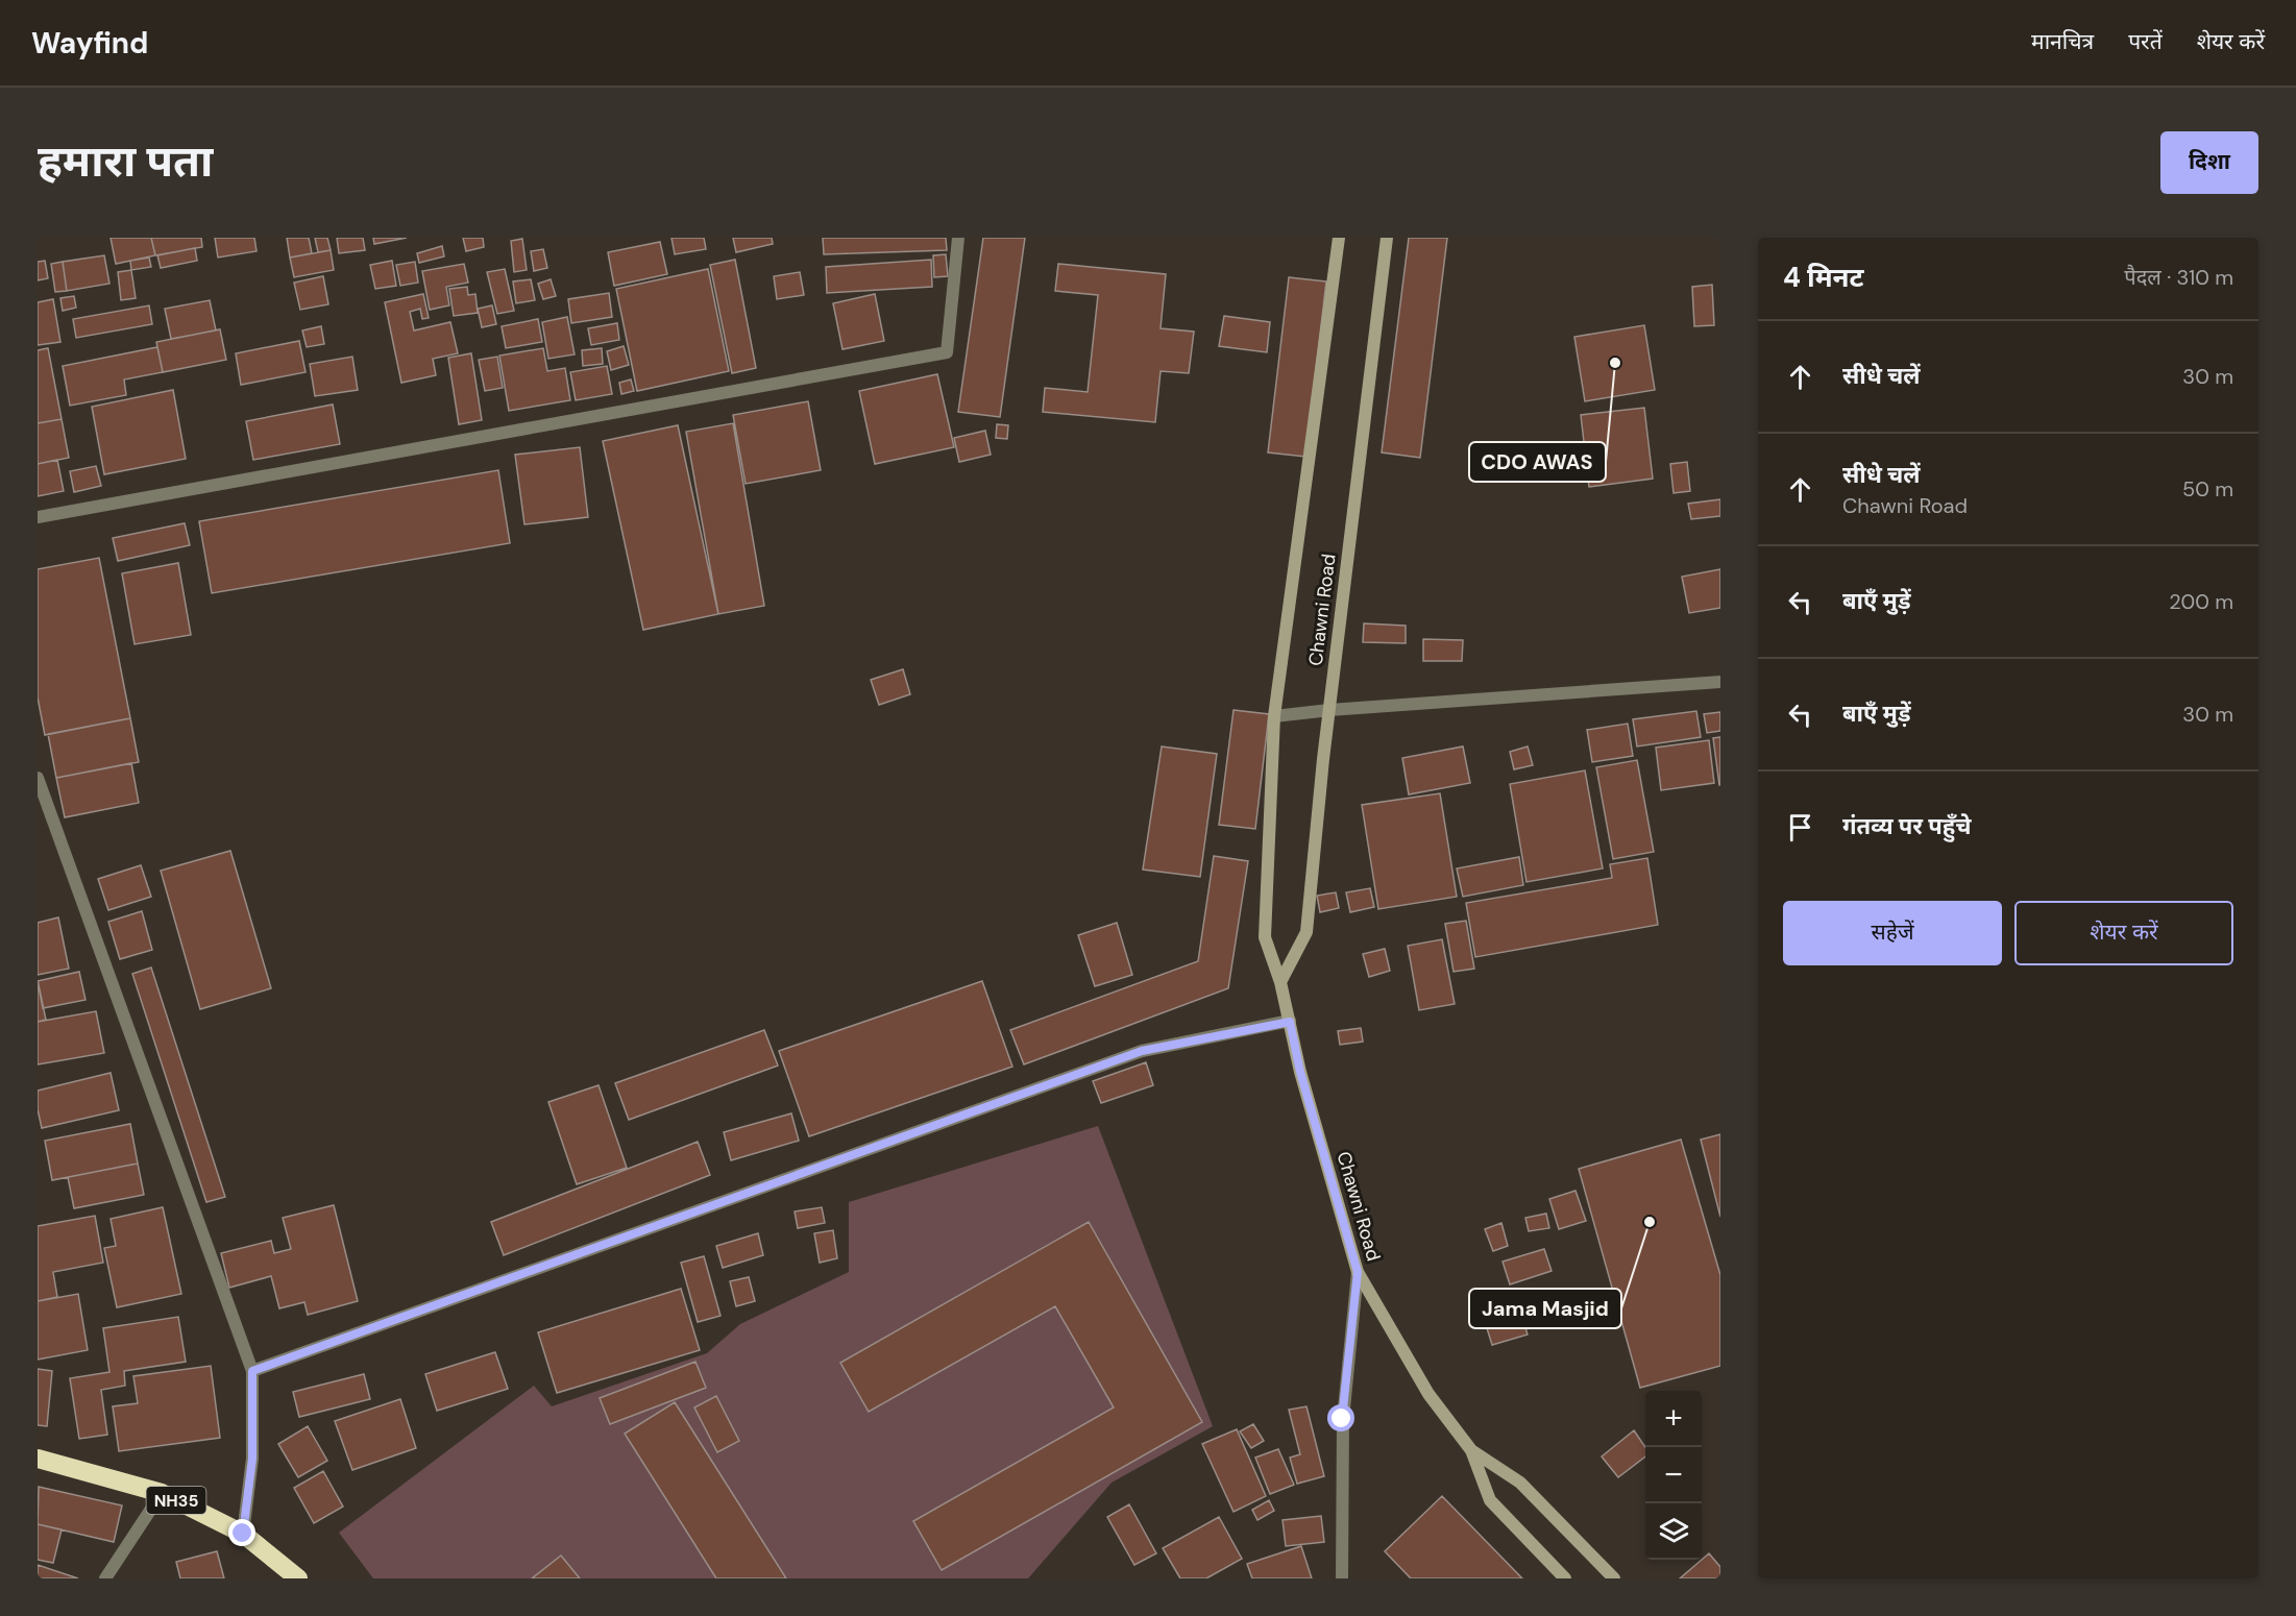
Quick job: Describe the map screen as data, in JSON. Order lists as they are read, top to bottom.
{
  "streets": {
    "highway": ["NH35"],
    "street": ["Chawni Road"]
  },
  "places": ["CDO AWAS", "Jama Masjid"],
  "page": {
    "header": "Wayfind",
    "nav": ["मानचित्र", "परतें", "शेयर करें"],
    "buttons": [
      "दिशा",
      ["सहेजें", "शेयर करें"]
    ],
    "title": "हमारा पता",
    "heading": ["4 मिनट", "पैदल · 310 m"],
    "list": [
      ["सीधे चलें", "30 m"],
      ["सीधे चलें", "Chawni Road", "50 m"],
      ["बाएँ मुड़ें", "200 m"],
      ["बाएँ मुड़ें", "30 m"],
      "गंतव्य पर पहुँचे"
    ],
    "map_buttons": ["+", "−"]
  }
}
